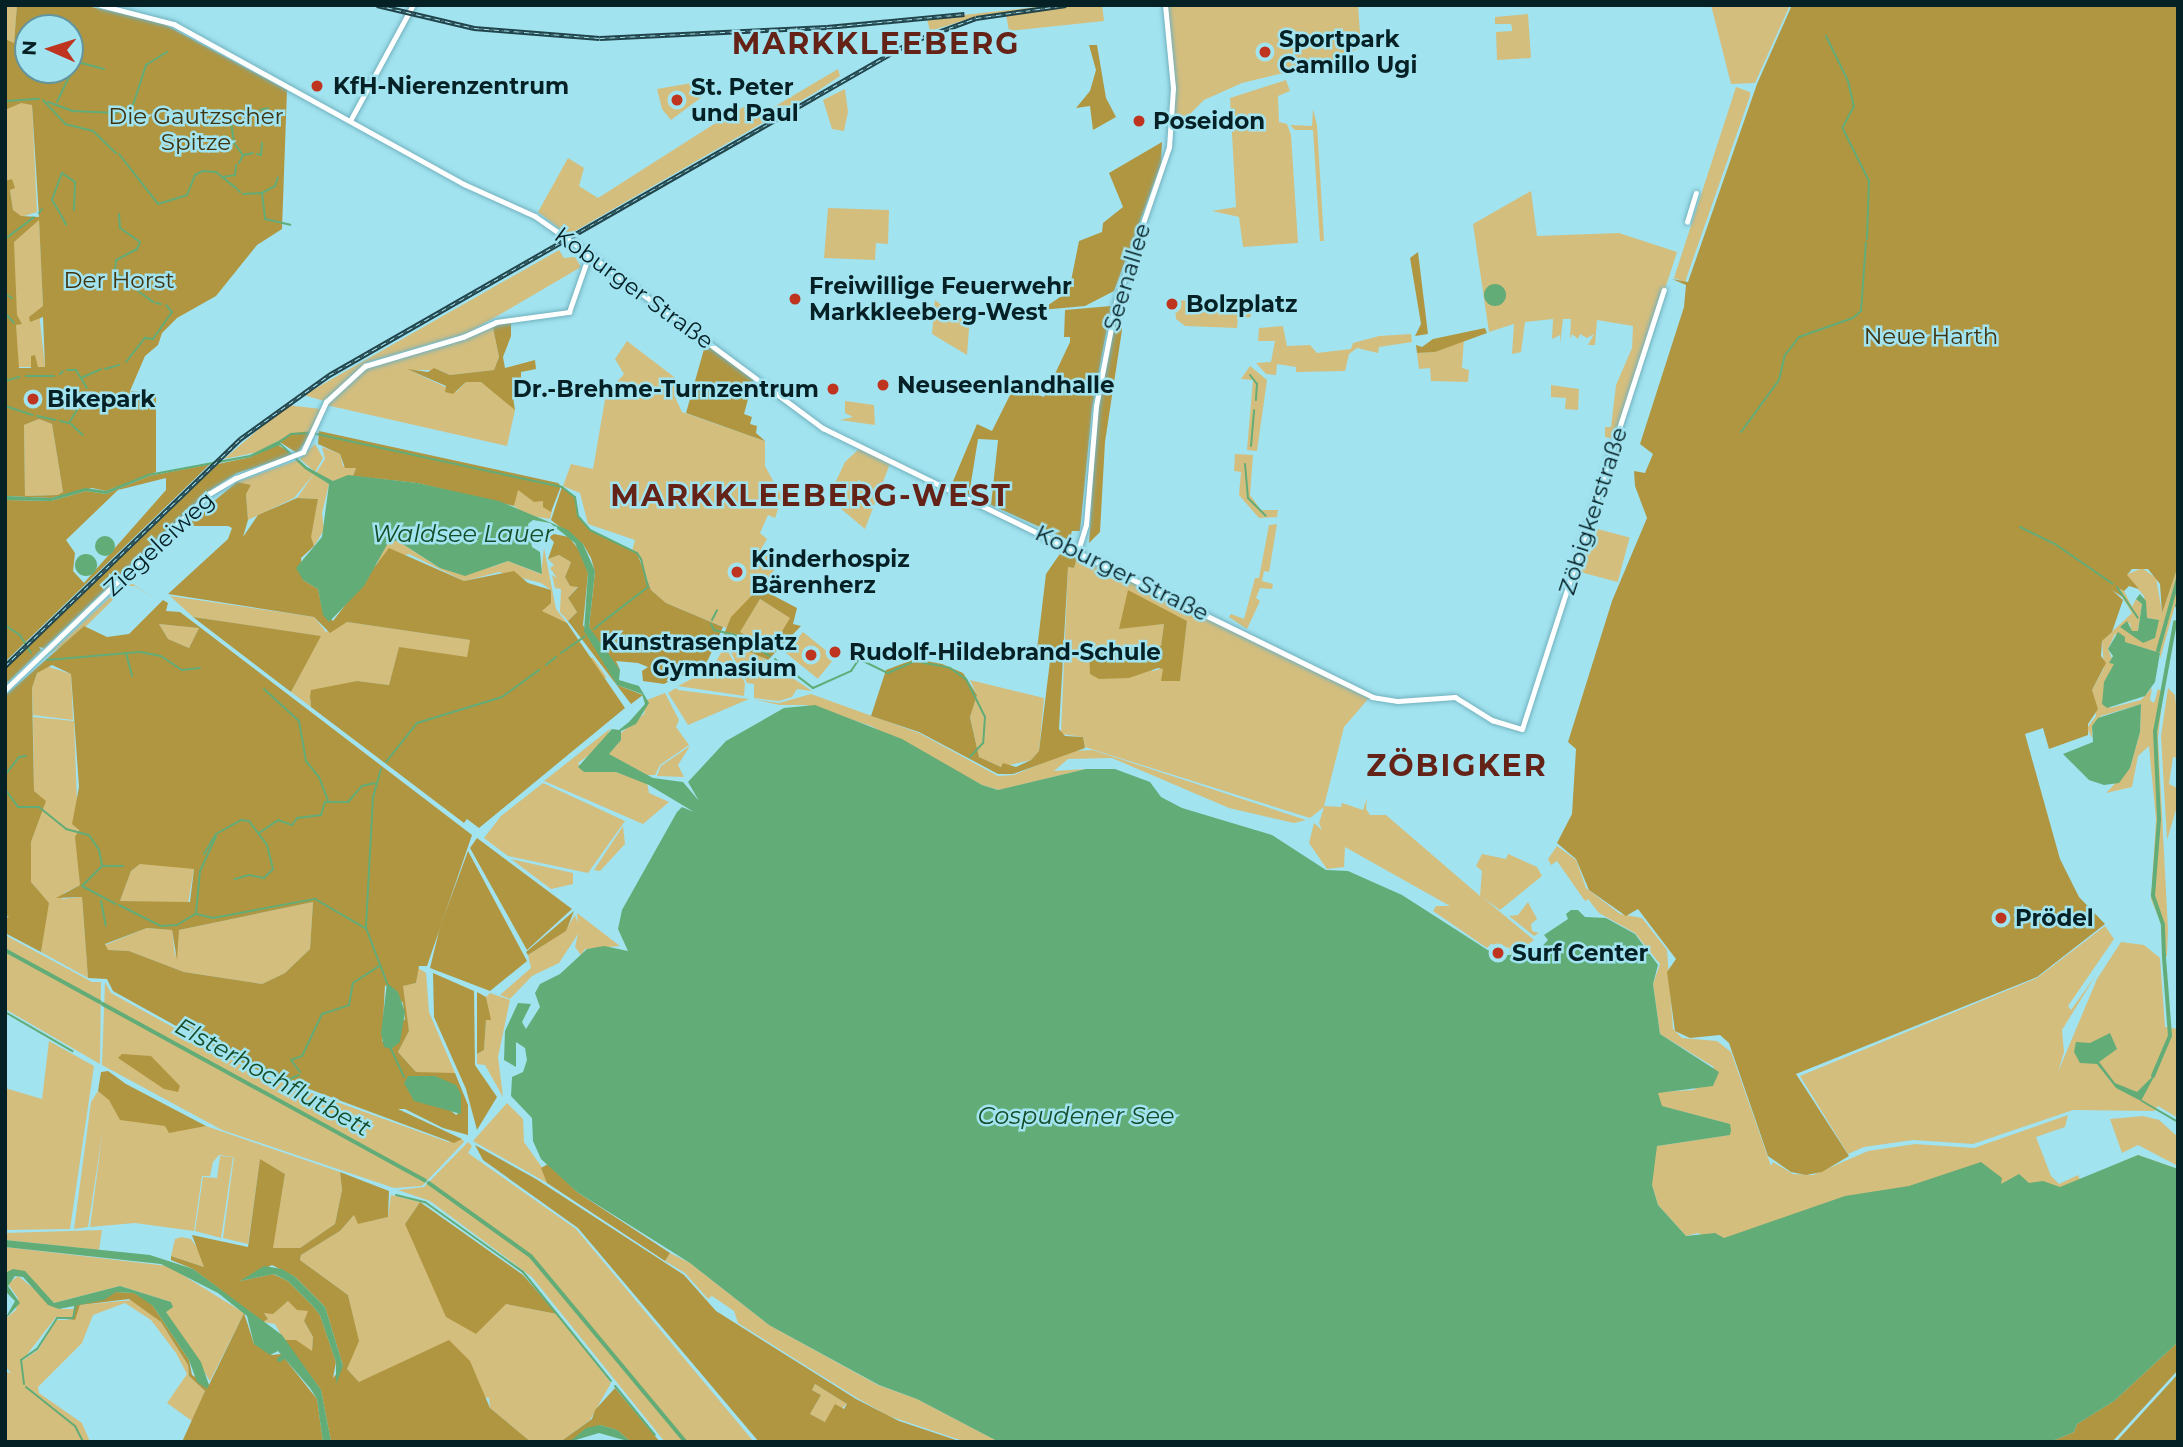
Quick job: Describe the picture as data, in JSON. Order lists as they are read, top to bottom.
{
  "streets": {
    "main road": [
      "Seenallee",
      "Koburger Straße",
      "Zöbigkerstraße",
      "Ziegeleiweg"
    ]
  },
  "crossings": [
    ["Seenallee", "Koburger Straße"],
    ["Koburger Straße", "Zöbigkerstraße"],
    ["Koburger Straße", "Ziegeleiweg"]
  ],
  "districts": ["MARKKLEEBERG", "MARKKLEEBERG-WEST", "ZÖBIGKER"],
  "water": ["Waldsee Lauer", "Elsterhochflutbett", "Cospudener See"],
  "parks": ["Die Gautzscher Spitze", "Der Horst", "Neue Harth"],
  "places": [
    "Sportpark Camillo Ugi",
    "KfH-Nierenzentrum",
    "St. Peter und Paul",
    "Poseidon",
    "Freiwillige Feuerwehr Markkleeberg-West",
    "Bolzplatz",
    "Neuseenlandhalle",
    "Dr.-Brehme-Turnzentrum",
    "Bikepark",
    "Kinderhospiz Bärenherz",
    "Rudolf-Hildebrand-Schule",
    "Kunstrasenplatz Gymnasium",
    "Prödel",
    "Surf Center"
  ],
  "north": "left"
}
